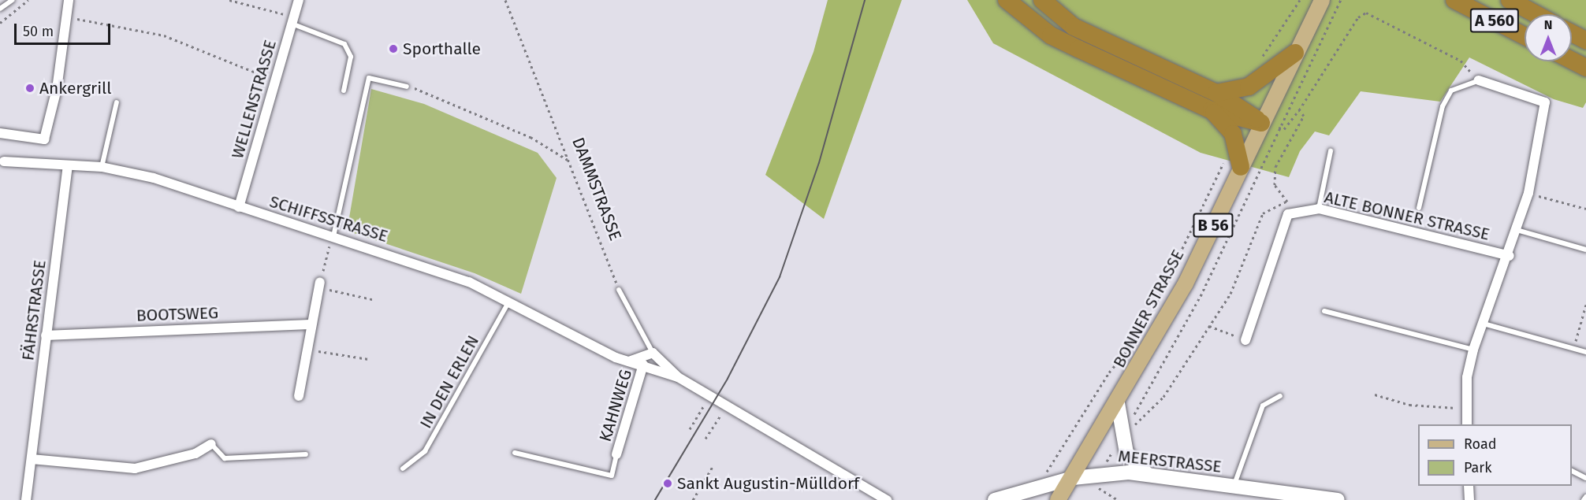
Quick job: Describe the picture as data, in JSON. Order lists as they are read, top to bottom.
{
  "streets": {
    "highway": ["A 560"],
    "main road": ["B 56", "BONNER STRASSE"],
    "street": [
      "WELLENSTRASSE",
      "ALTE BONNER STRASSE",
      "SCHIFFSSTRASSE",
      "FÄHRSTRASSE",
      "BOOTSWEG",
      "KAHNWEG",
      "MEERSTRASSE"
    ],
    "lane": ["IN DEN ERLEN"],
    "path": ["DAMMSTRASSE"]
  },
  "crossings": [
    ["WELLENSTRASSE", "SCHIFFSSTRASSE"],
    ["SCHIFFSSTRASSE", "FÄHRSTRASSE"],
    ["SCHIFFSSTRASSE", "IN DEN ERLEN"],
    ["SCHIFFSSTRASSE", "KAHNWEG"],
    ["BONNER STRASSE", "MEERSTRASSE"],
    ["FÄHRSTRASSE", "BOOTSWEG"]
  ],
  "places": ["Sporthalle", "Ankergrill", "Sankt Augustin-Mülldorf"],
  "legend": ["Road", "Park"],
  "scale_bar": "50 m",
  "north": "top"
}
